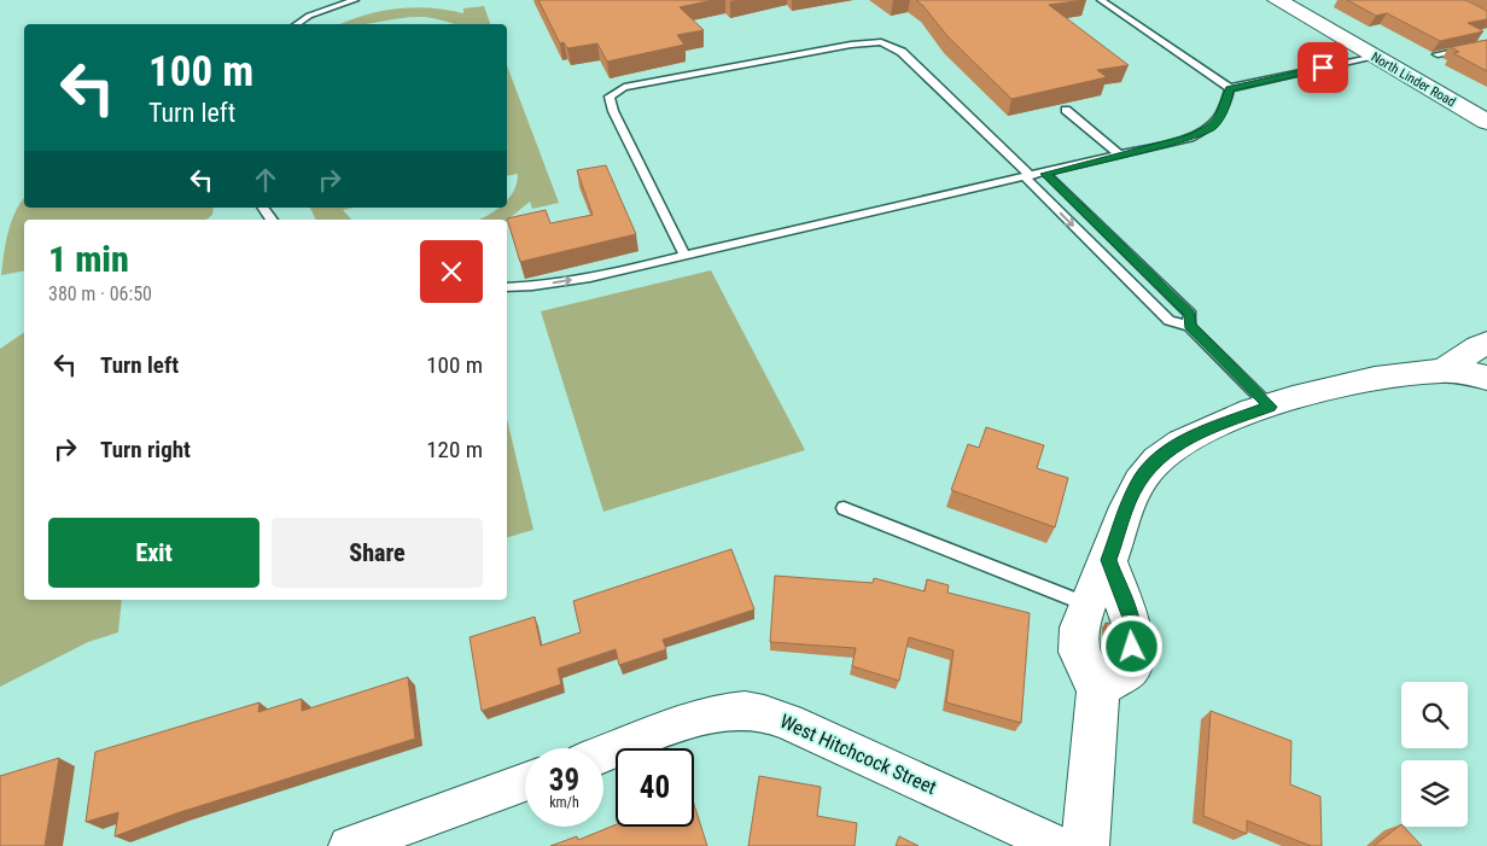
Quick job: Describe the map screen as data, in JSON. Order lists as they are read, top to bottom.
{
  "streets": {
    "street": ["North Linder Road", "West Hitchcock Street"]
  },
  "page": {
    "turn": ["100 m", "Turn left"],
    "heading": ["1 min", "380 m · 06:50"],
    "list": [
      {
        "name": "Turn left",
        "value": "100 m"
      },
      {
        "name": "Turn right",
        "value": "120 m"
      }
    ],
    "buttons": ["Exit", "Share"],
    "speed": "39 km/h",
    "limit": "40"
  }
}
